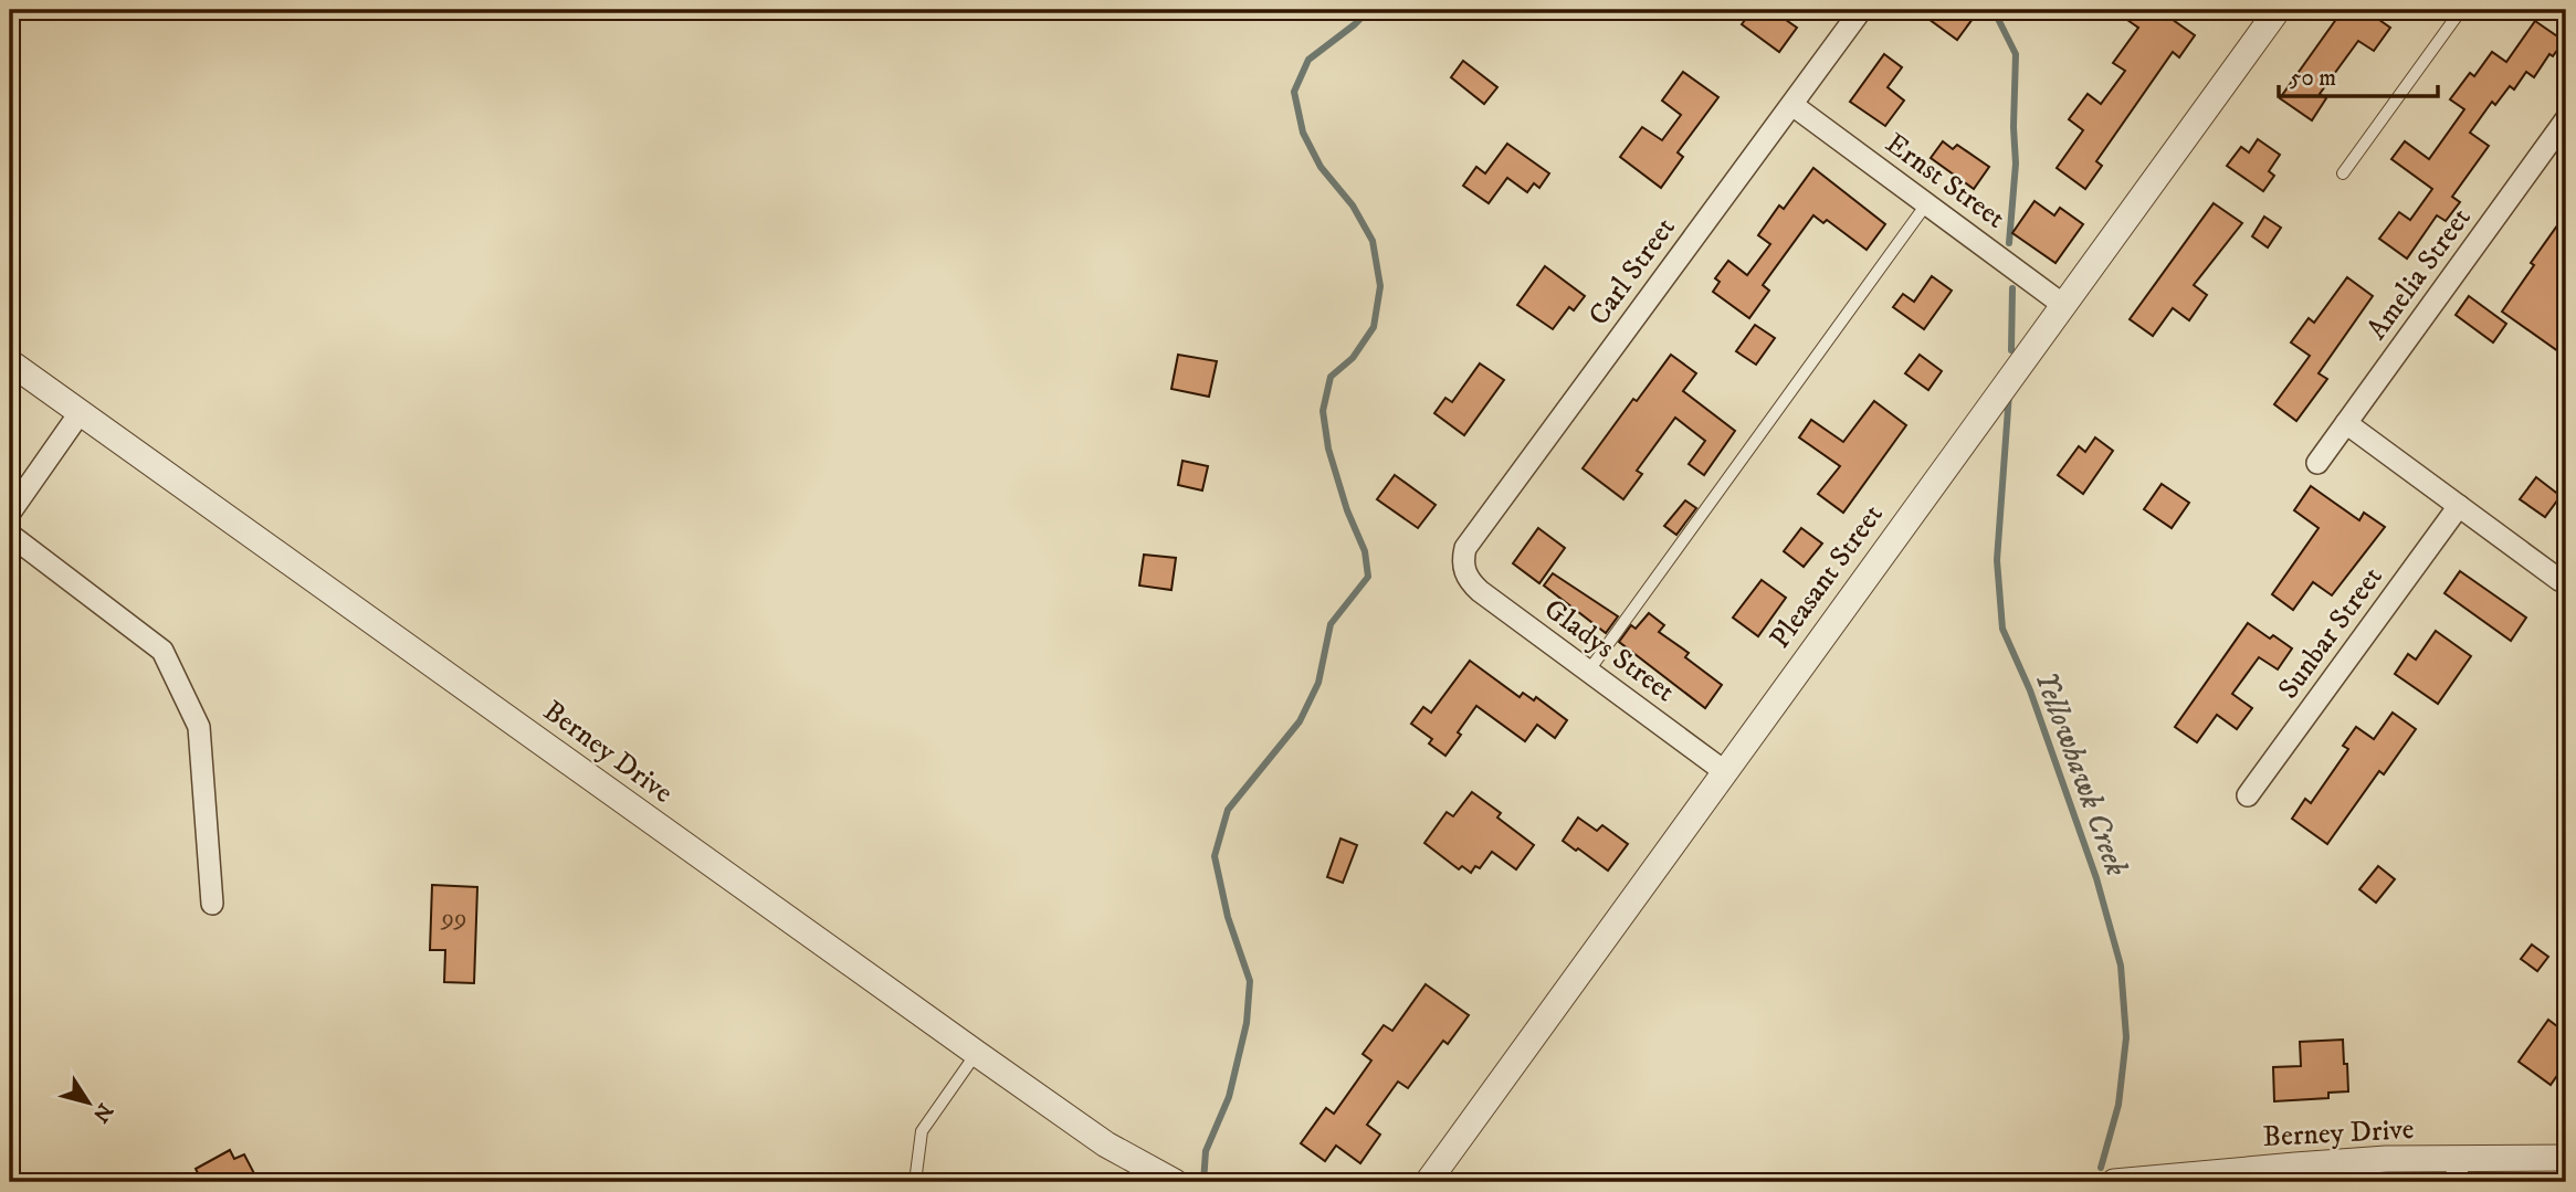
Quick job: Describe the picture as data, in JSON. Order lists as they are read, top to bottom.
{
  "streets": {
    "street": [
      "Ernst Street",
      "Carl Street",
      "Amelia Street",
      "Pleasant Street",
      "Sunbar Street",
      "Gladys Street",
      "Berney Drive"
    ]
  },
  "crossings": [
    ["Ernst Street", "Carl Street"],
    ["Ernst Street", "Pleasant Street"],
    ["Carl Street", "Gladys Street"],
    ["Pleasant Street", "Gladys Street"]
  ],
  "water": ["Yellowhawk Creek"],
  "house_numbers": ["99"],
  "scale_bar": "50 m",
  "north": "bottom right"
}
